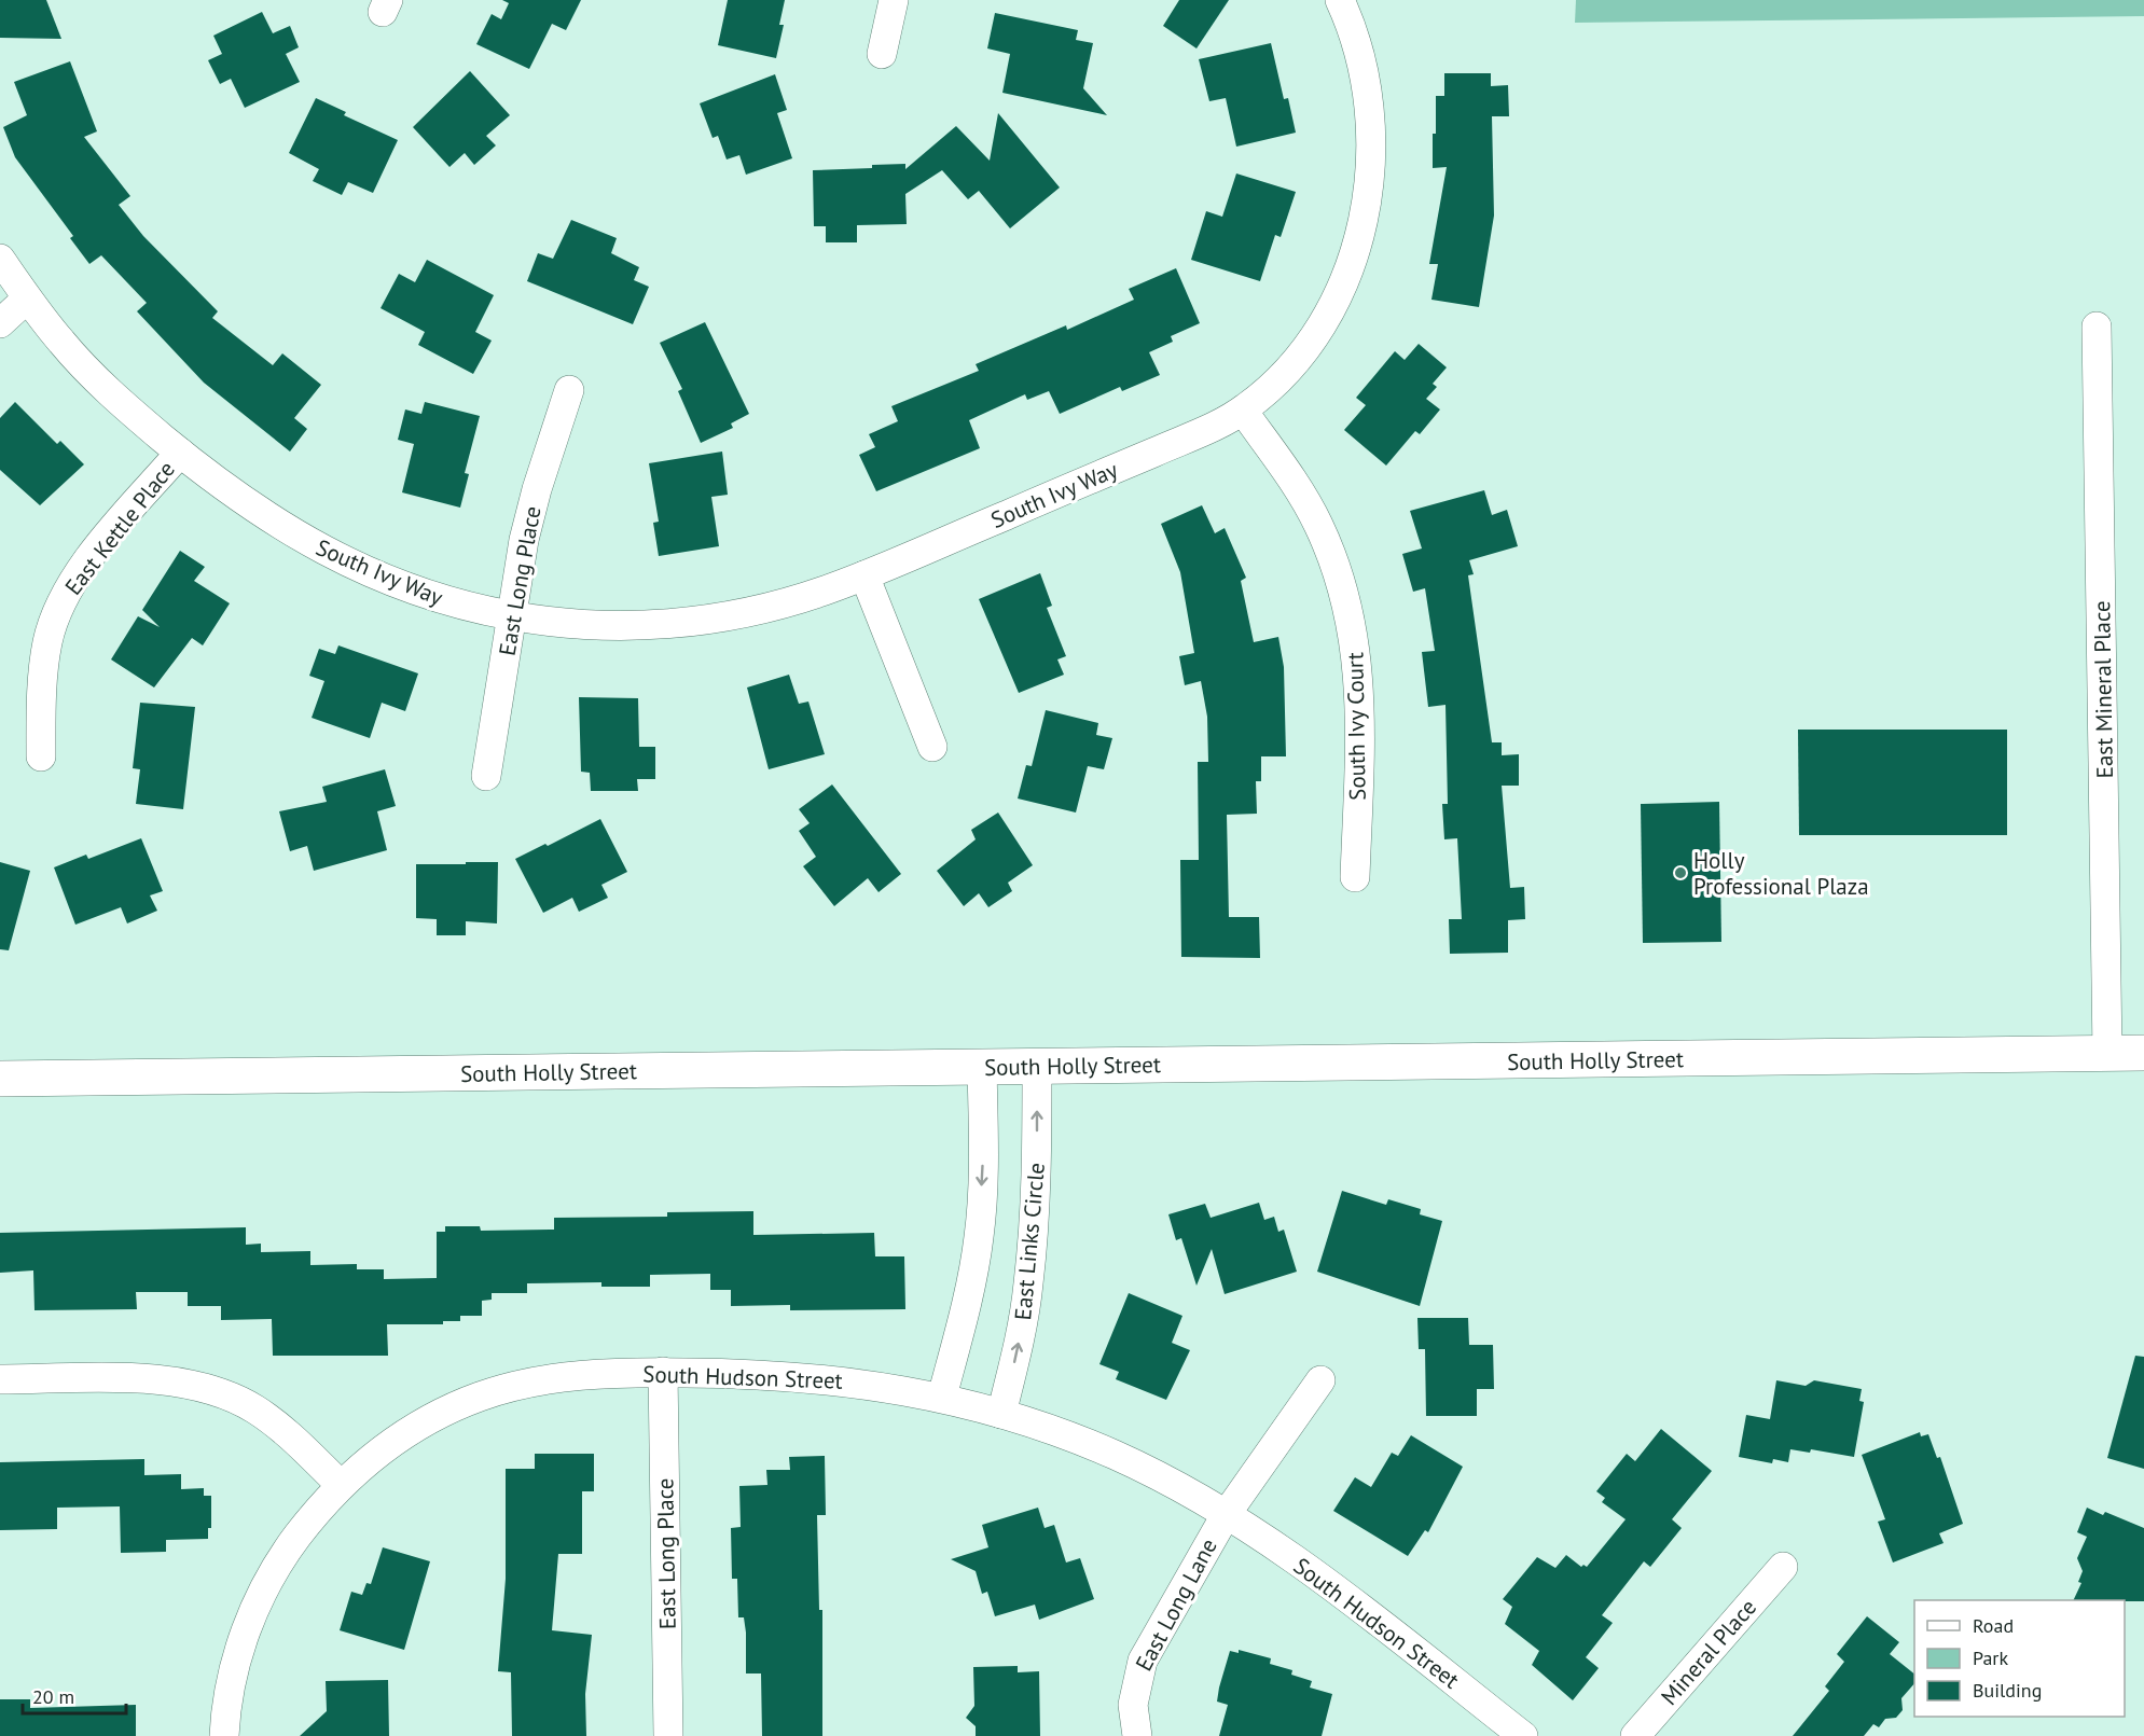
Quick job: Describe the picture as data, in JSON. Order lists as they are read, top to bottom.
{
  "streets": {
    "main road": ["South Holly Street"],
    "street": [
      "South Ivy Way",
      "East Kettle Place",
      "East Long Place",
      "East Mineral Place",
      "South Ivy Court",
      "East Links Circle",
      "South Hudson Street",
      "East Long Lane",
      "Mineral Place"
    ]
  },
  "crossings": [
    ["South Ivy Way", "East Kettle Place"],
    ["South Ivy Way", "East Long Place"],
    ["South Ivy Way", "South Ivy Court"],
    ["East Long Place", "South Hudson Street"],
    ["East Mineral Place", "South Holly Street"],
    ["South Holly Street", "East Links Circle"],
    ["East Links Circle", "South Hudson Street"],
    ["South Hudson Street", "East Long Lane"]
  ],
  "places": ["Holly Professional Plaza"],
  "legend": ["Road", "Park", "Building"],
  "scale_bar": "20 m"
}
